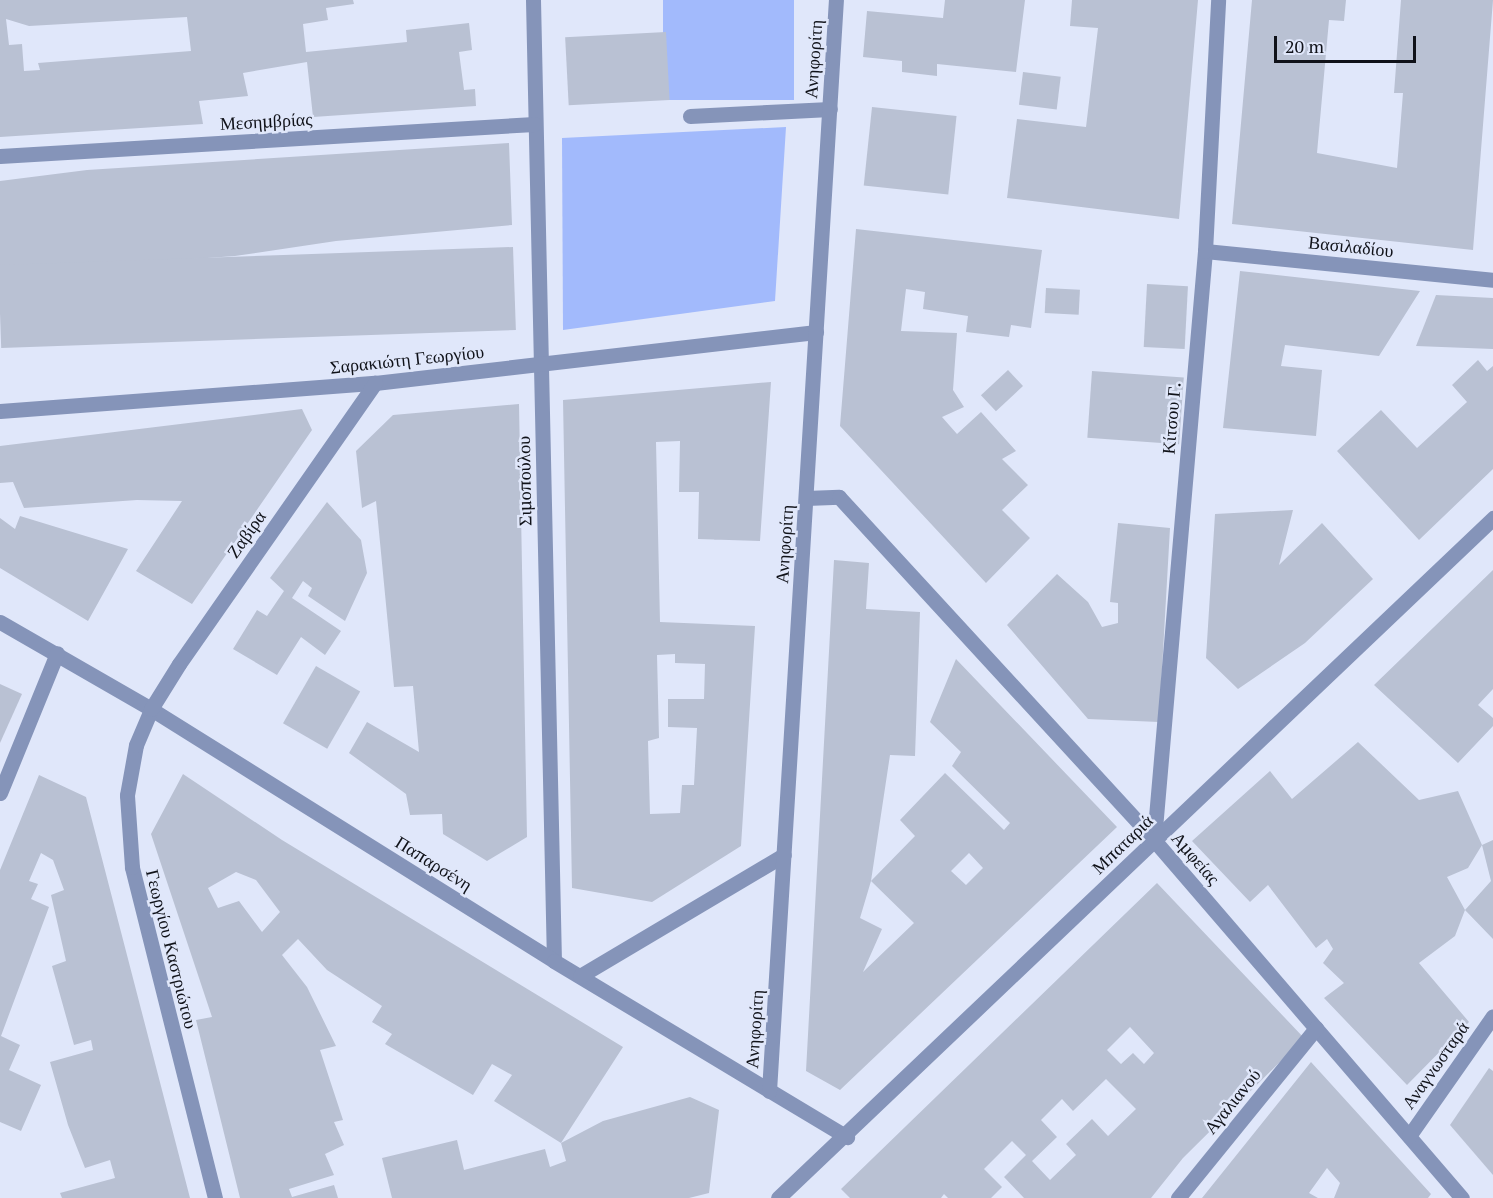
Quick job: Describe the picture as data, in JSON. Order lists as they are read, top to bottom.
{
  "streets": {
    "street": [
      "Ανηφορίτη",
      "Μεσημβρίας",
      "Βασιλαδίου",
      "Σαρακιώτη Γεωργίου",
      "Κίτσου Γ.",
      "Σιμοπούλου",
      "Ζαβίρα",
      "Μπαταριά",
      "Αμφείας",
      "Παπαρσένη",
      "Γεωργίου Καστριώτου",
      "Αναγνωσταρά",
      "Αγαλιανού"
    ]
  },
  "crossings": [
    ["Ανηφορίτη", "Σαρακιώτη Γεωργίου"],
    ["Ανηφορίτη", "Αμφείας"],
    ["Ανηφορίτη", "Παπαρσένη"],
    ["Μεσημβρίας", "Σιμοπούλου"],
    ["Βασιλαδίου", "Κίτσου Γ."],
    ["Σαρακιώτη Γεωργίου", "Σιμοπούλου"],
    ["Σαρακιώτη Γεωργίου", "Ζαβίρα"],
    ["Κίτσου Γ.", "Μπαταριά"],
    ["Κίτσου Γ.", "Αμφείας"],
    ["Σιμοπούλου", "Παπαρσένη"],
    ["Ζαβίρα", "Παπαρσένη"],
    ["Ζαβίρα", "Γεωργίου Καστριώτου"],
    ["Μπαταριά", "Αμφείας"],
    ["Μπαταριά", "Παπαρσένη"],
    ["Αμφείας", "Αναγνωσταρά"],
    ["Αμφείας", "Αγαλιανού"],
    ["Παπαρσένη", "Γεωργίου Καστριώτου"]
  ],
  "scale_bar": "20 m"
}
